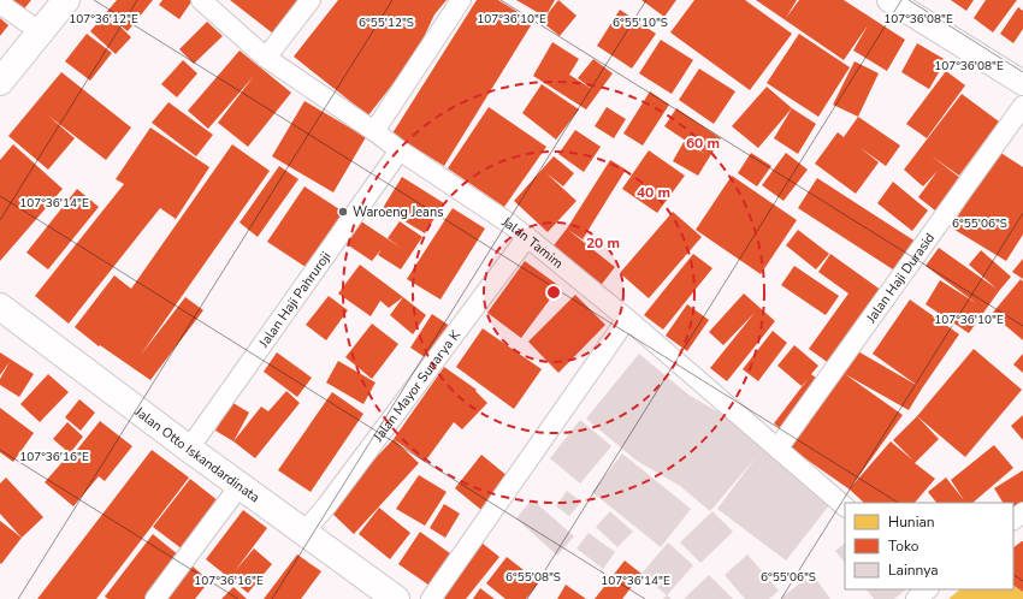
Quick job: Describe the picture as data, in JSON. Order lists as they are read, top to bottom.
{
  "streets": {
    "main road": ["Jalan Otto Iskandardinata"],
    "street": [
      "Jalan Tamim",
      "Jalan Haji Durasid",
      "Jalan Haji Pahruroji",
      "Jalan Mayor Sunarya K"
    ]
  },
  "crossings": [
    ["Jalan Tamim", "Jalan Haji Durasid"],
    ["Jalan Tamim", "Jalan Haji Pahruroji"],
    ["Jalan Tamim", "Jalan Mayor Sunarya K"],
    ["Jalan Haji Pahruroji", "Jalan Otto Iskandardinata"],
    ["Jalan Mayor Sunarya K", "Jalan Otto Iskandardinata"]
  ],
  "places": ["Waroeng Jeans"],
  "legend": ["Hunian", "Toko", "Lainnya"],
  "coordinates": [
    "107°36'12\"E",
    "107°36'10\"E",
    "107°36'08\"E",
    "6°55'12\"S",
    "6°55'10\"S",
    "107°36'14\"E",
    "6°55'06\"S",
    "107°36'16\"E",
    "6°55'08\"S"
  ],
  "rings": ["60 m", "40 m", "20 m"]
}
